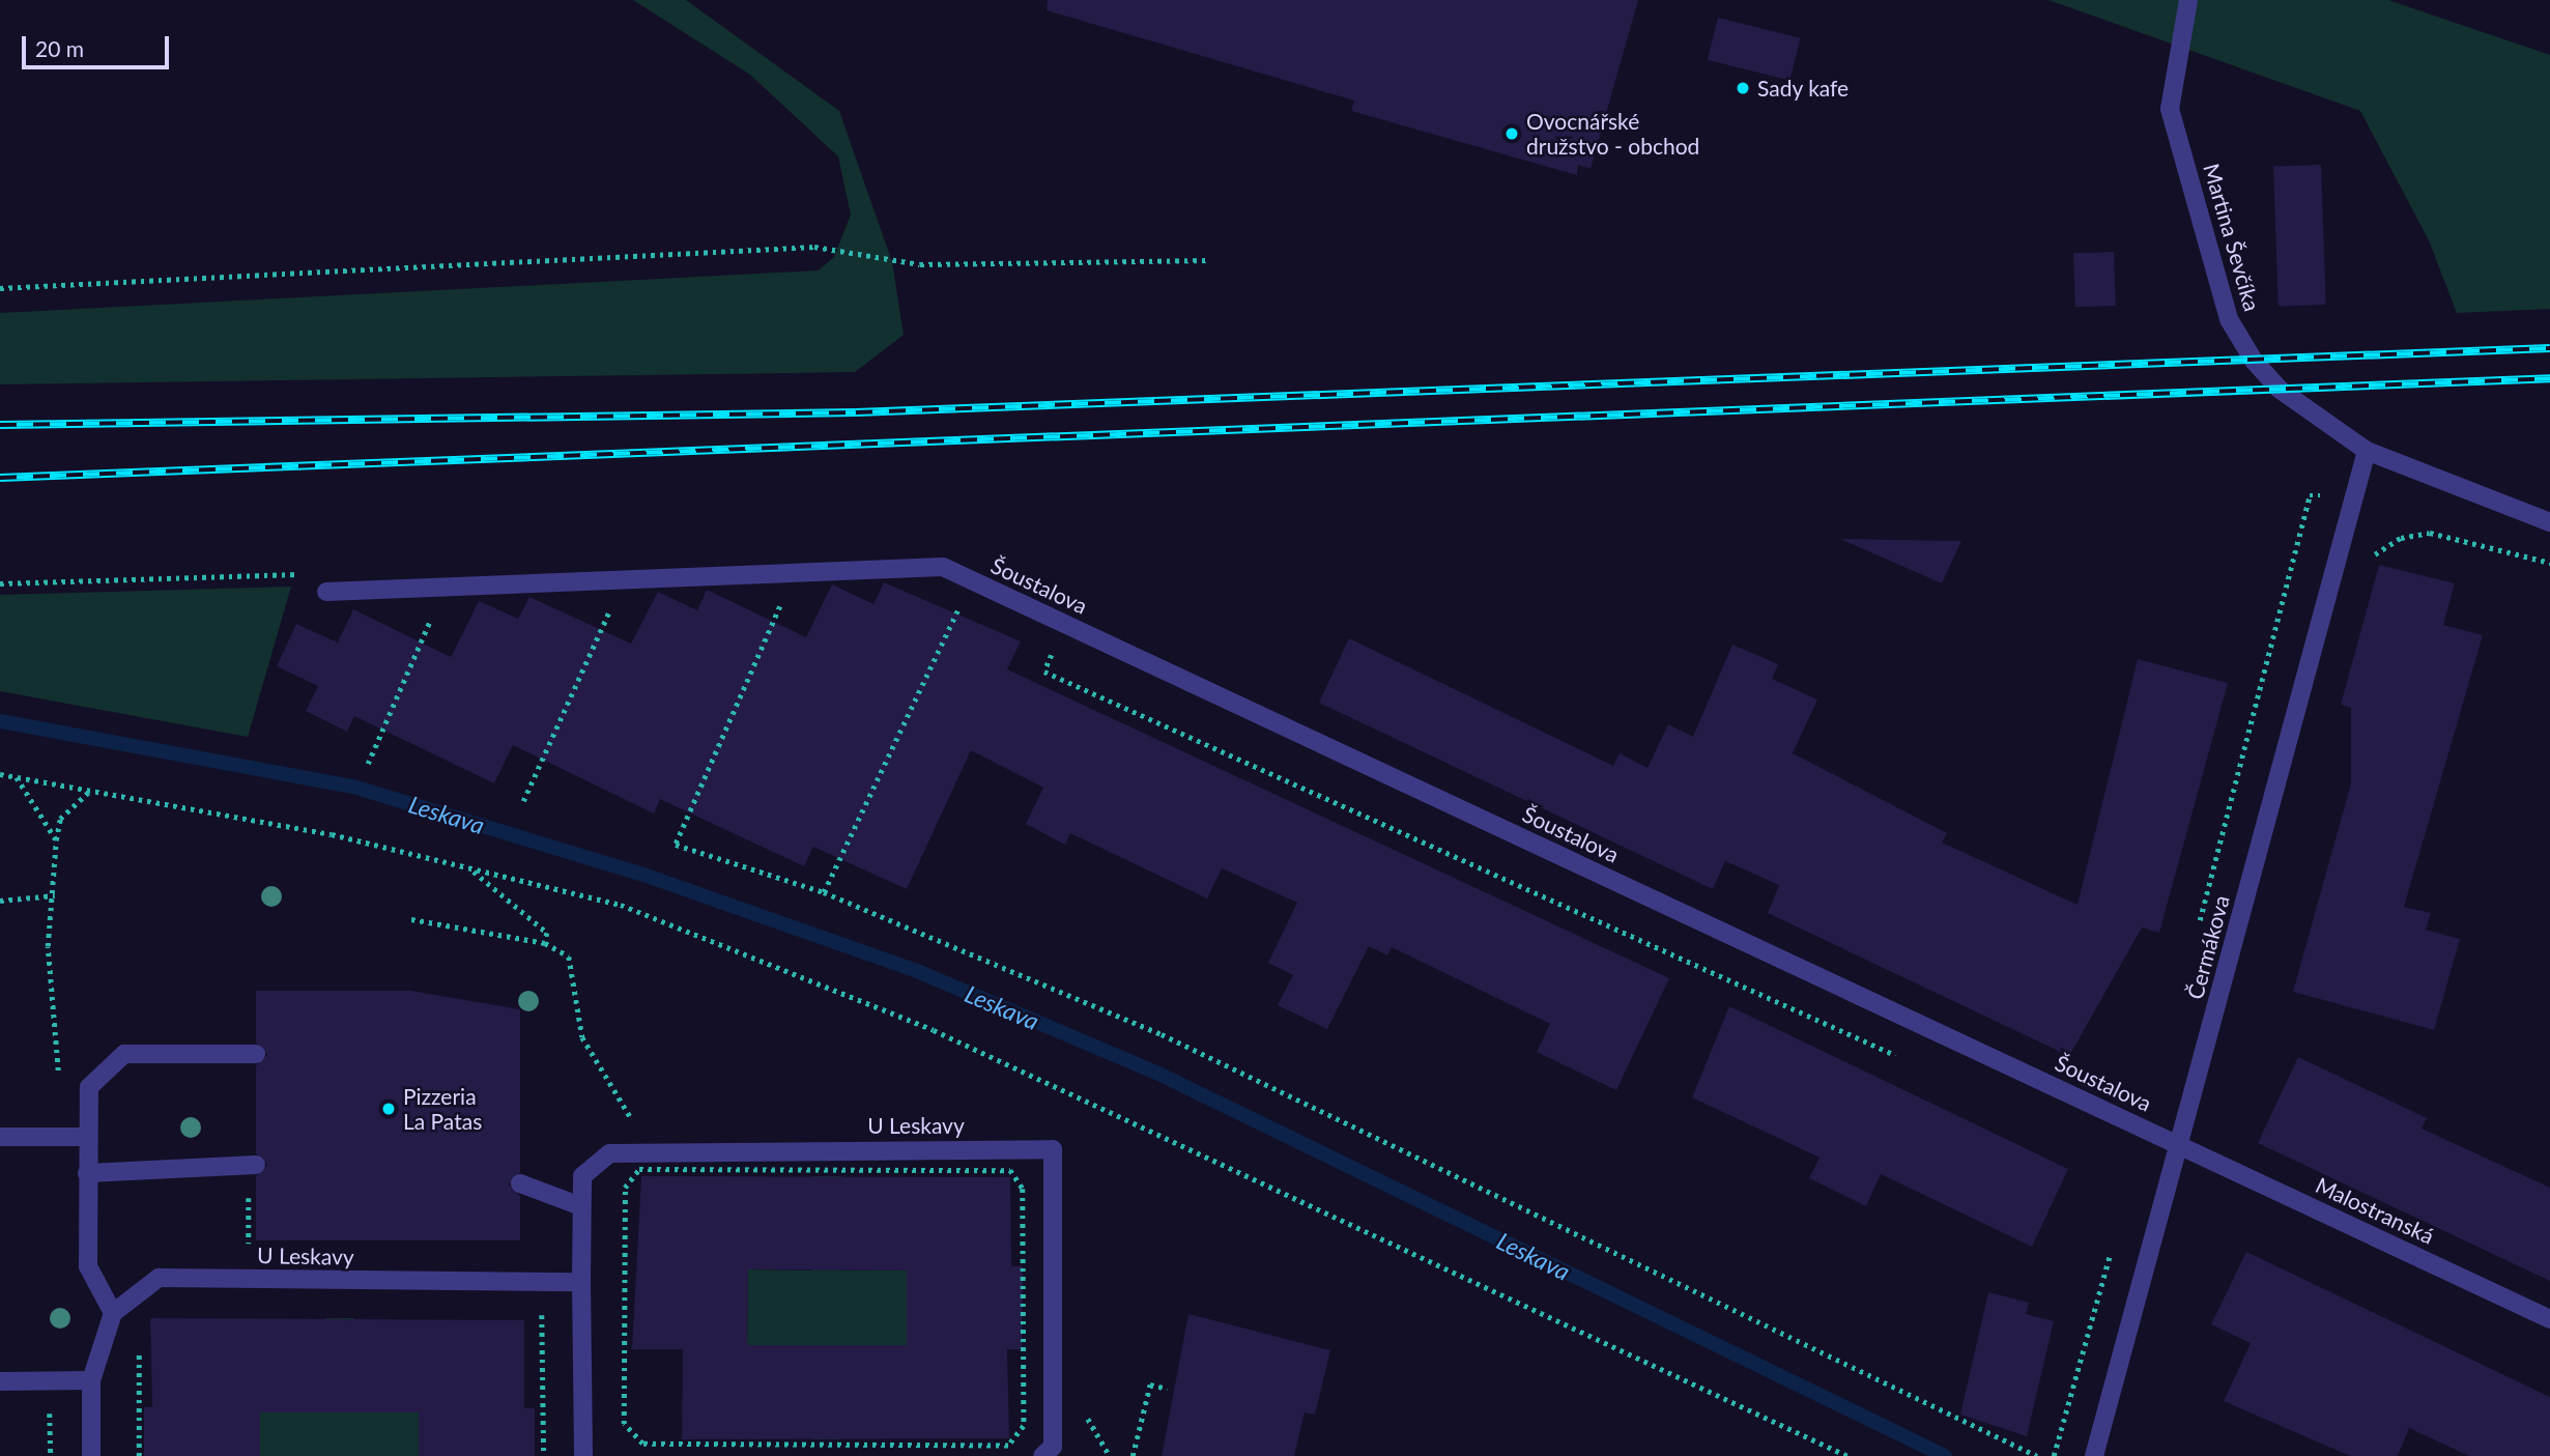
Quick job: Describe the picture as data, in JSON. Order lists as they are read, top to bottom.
{
  "streets": {
    "street": [
      "Martina Ševčíka",
      "Šoustalova",
      "Čermákova",
      "U Leskavy",
      "Malostranská"
    ]
  },
  "crossings": [
    ["Martina Ševčíka", "Čermákova"],
    ["Šoustalova", "Čermákova"],
    ["Šoustalova", "Malostranská"],
    ["Čermákova", "Malostranská"]
  ],
  "water": ["Leskava"],
  "places": ["Sady kafe", "Ovocnářské družstvo - obchod", "Pizzeria La Patas"],
  "scale_bar": "20 m"
}
